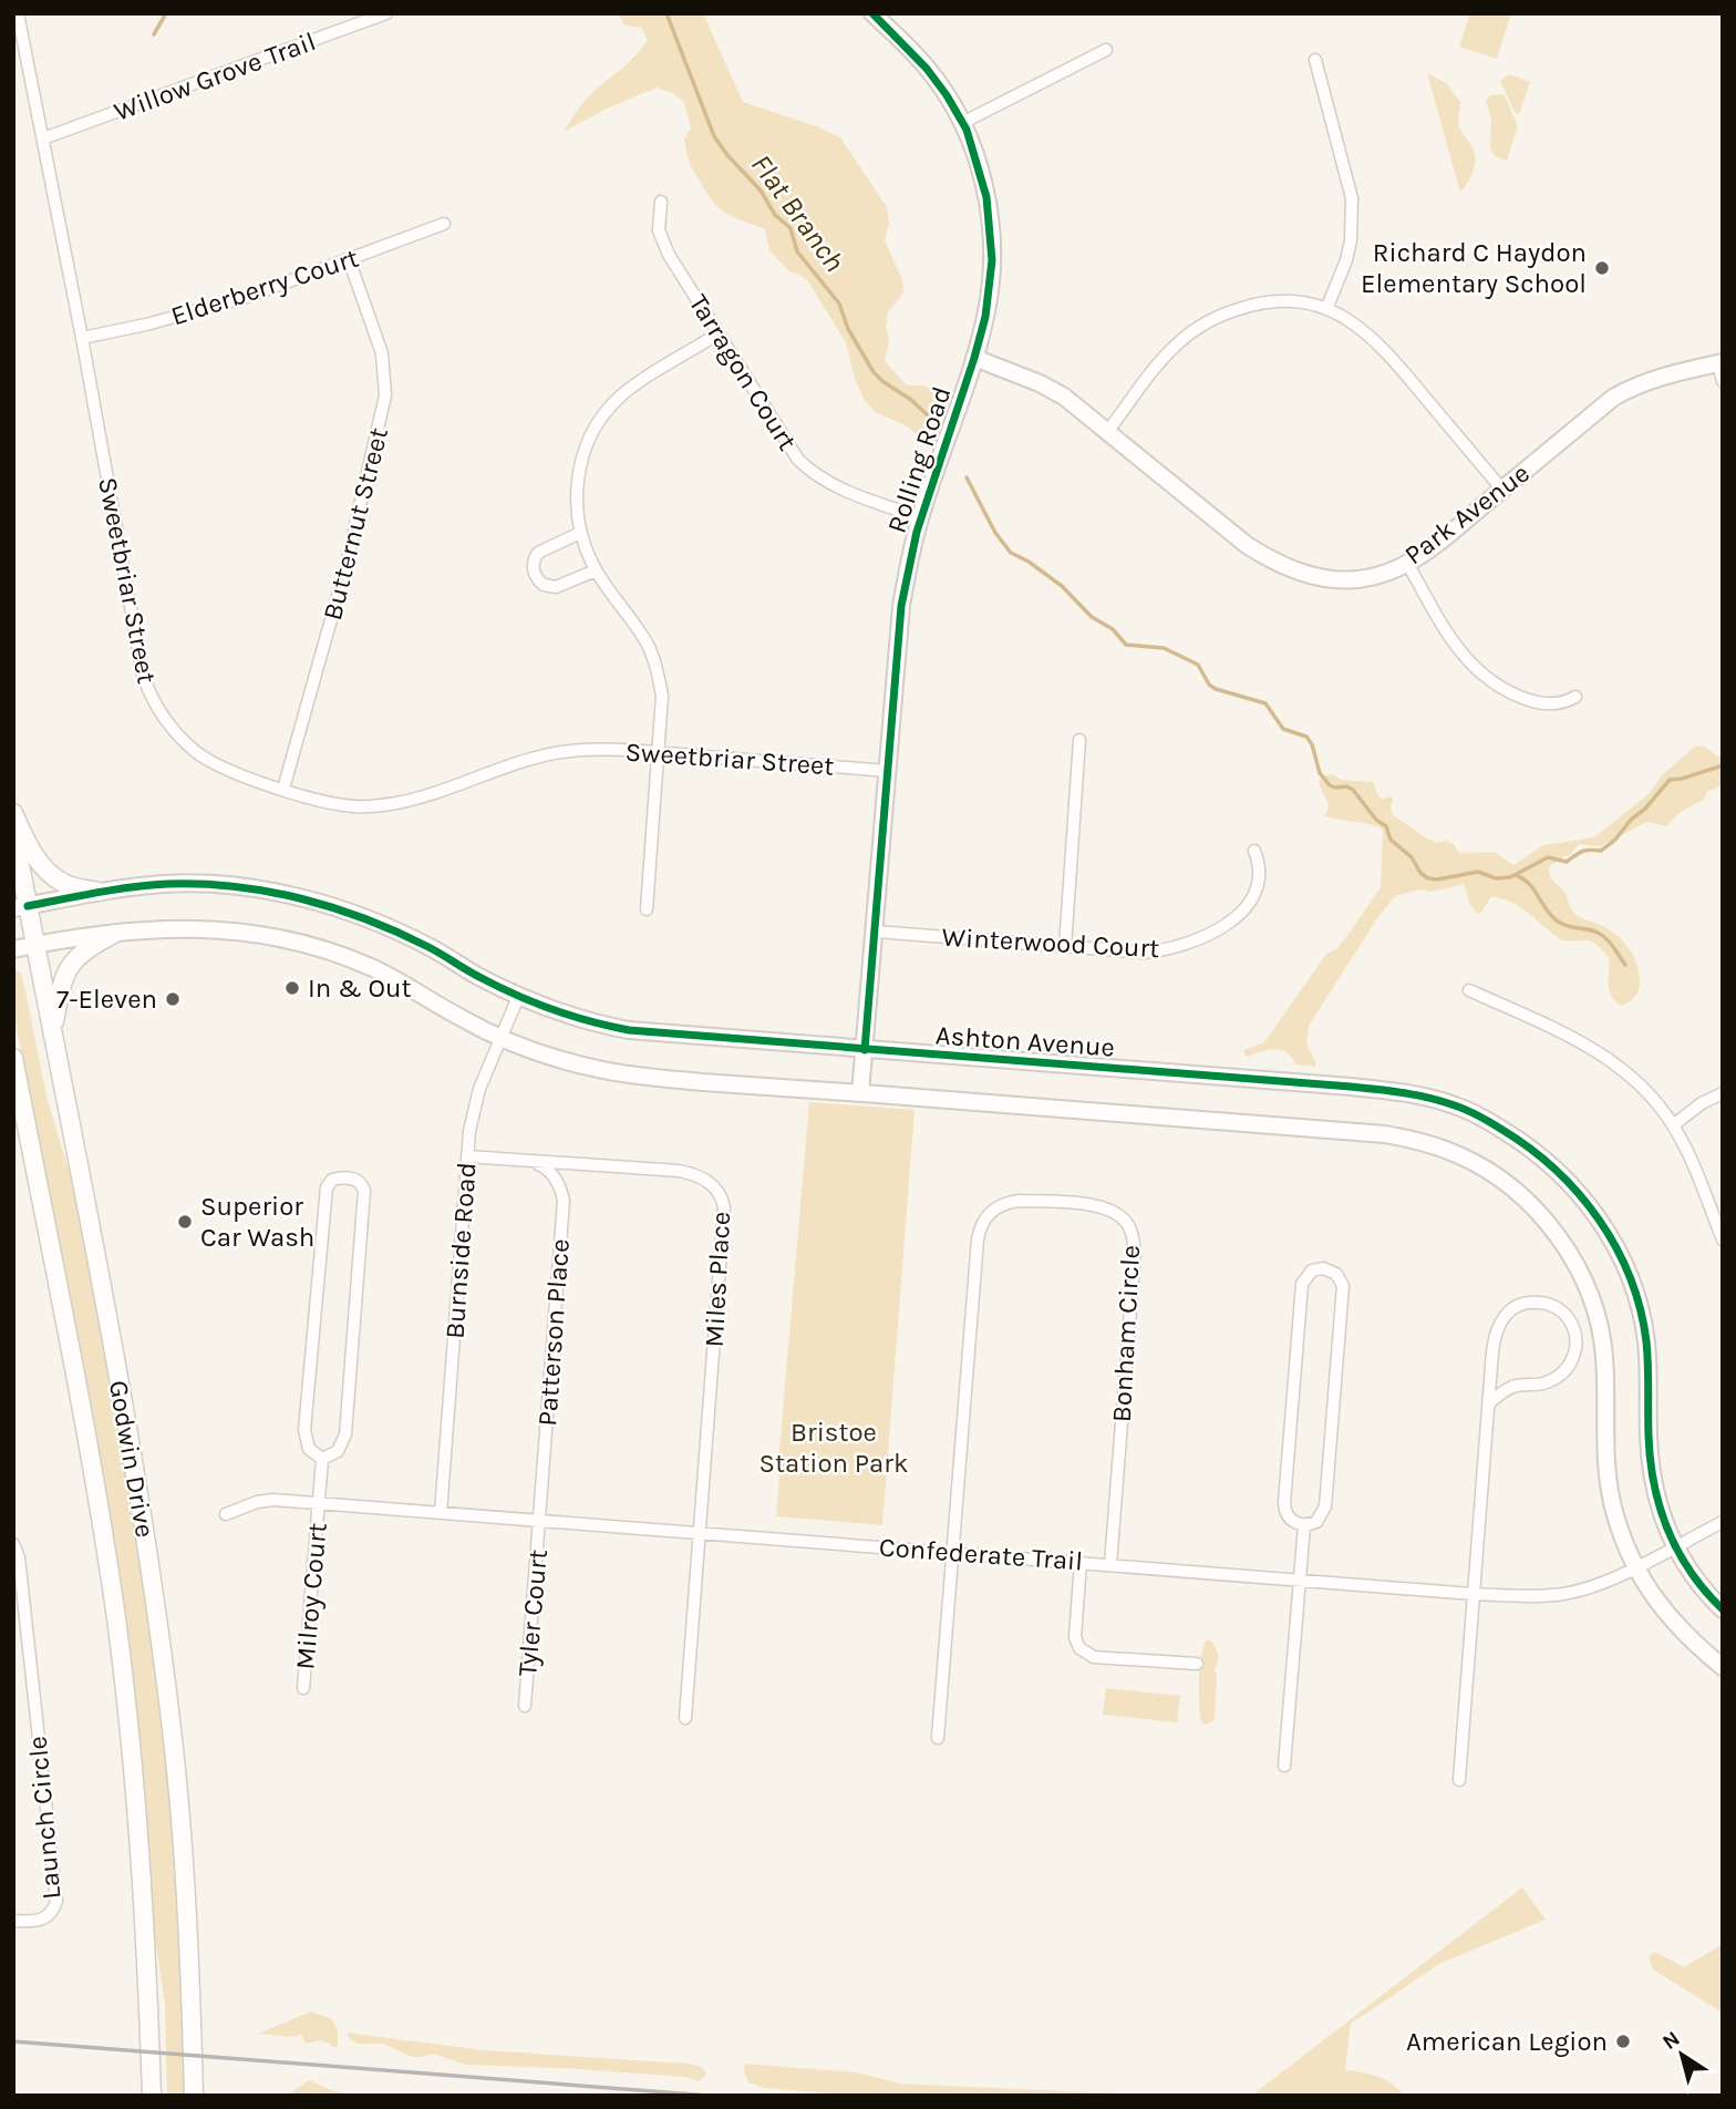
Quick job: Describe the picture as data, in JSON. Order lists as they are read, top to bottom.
{
  "streets": {
    "main road": ["Godwin Drive"],
    "street": [
      "Willow Grove Trail",
      "Elderberry Court",
      "Tarragon Court",
      "Rolling Road",
      "Park Avenue",
      "Butternut Street",
      "Sweetbriar Street",
      "Winterwood Court",
      "Ashton Avenue",
      "Burnside Road",
      "Miles Place",
      "Patterson Place",
      "Bonham Circle",
      "Confederate Trail",
      "Milroy Court",
      "Tyler Court",
      "Launch Circle"
    ]
  },
  "crossings": [
    ["Willow Grove Trail", "Sweetbriar Street"],
    ["Elderberry Court", "Butternut Street"],
    ["Elderberry Court", "Sweetbriar Street"],
    ["Tarragon Court", "Rolling Road"],
    ["Rolling Road", "Park Avenue"],
    ["Rolling Road", "Sweetbriar Street"],
    ["Rolling Road", "Winterwood Court"],
    ["Rolling Road", "Ashton Avenue"],
    ["Butternut Street", "Sweetbriar Street"],
    ["Ashton Avenue", "Burnside Road"],
    ["Ashton Avenue", "Godwin Drive"],
    ["Ashton Avenue", "Confederate Trail"],
    ["Burnside Road", "Miles Place"],
    ["Burnside Road", "Confederate Trail"],
    ["Miles Place", "Patterson Place"],
    ["Miles Place", "Confederate Trail"],
    ["Patterson Place", "Confederate Trail"],
    ["Patterson Place", "Tyler Court"],
    ["Bonham Circle", "Confederate Trail"],
    ["Confederate Trail", "Milroy Court"],
    ["Confederate Trail", "Tyler Court"]
  ],
  "water": ["Flat Branch"],
  "parks": ["Bristoe Station Park"],
  "places": [
    "Richard C Haydon Elementary School",
    "In & Out",
    "7-Eleven",
    "Superior Car Wash",
    "American Legion"
  ],
  "north": "top left"
}
